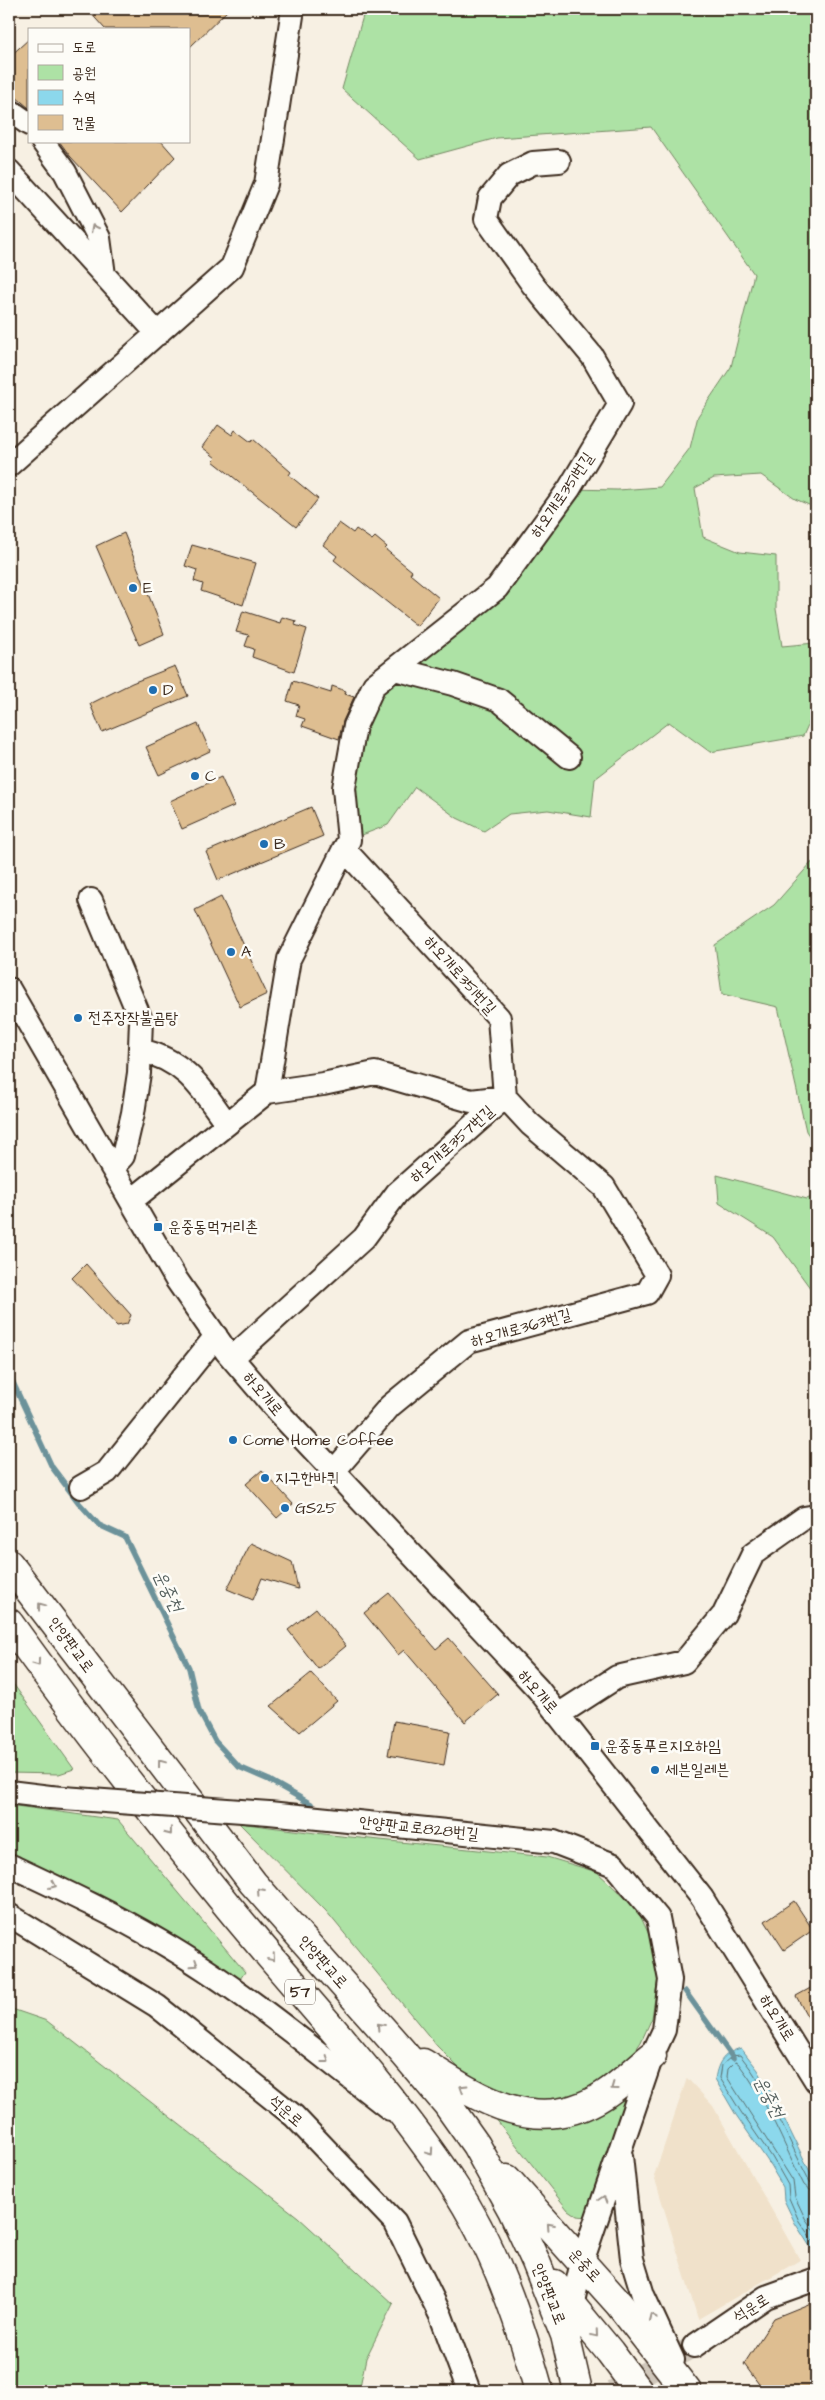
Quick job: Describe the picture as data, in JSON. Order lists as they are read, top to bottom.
{
  "streets": {
    "main road": ["안양판교로", "57", "운중로"],
    "street": [
      "하오개로351번길",
      "하오개로357번길",
      "하오개로363번길",
      "하오개로",
      "안양판교로828번길",
      "석운로"
    ]
  },
  "crossings": [
    ["하오개로351번길", "하오개로357번길"],
    ["하오개로357번길", "하오개로363번길"],
    ["하오개로357번길", "하오개로"],
    ["하오개로363번길", "하오개로"],
    ["안양판교로", "안양판교로828번길"],
    ["안양판교로", "운중로"],
    ["안양판교로828번길", "운중로"]
  ],
  "water": ["운중천"],
  "places": {
    "other": [
      "E",
      "D",
      "C",
      "B",
      "A",
      "전주장작불곰탕",
      "Come Home Coffee",
      "지구한바퀴",
      "GS25",
      "세븐일레븐"
    ],
    "transit": ["운중동먹거리촌", "운중동푸르지오하임"]
  },
  "legend": [
    "도로",
    "공원",
    "수역",
    "건물"
  ]
}
